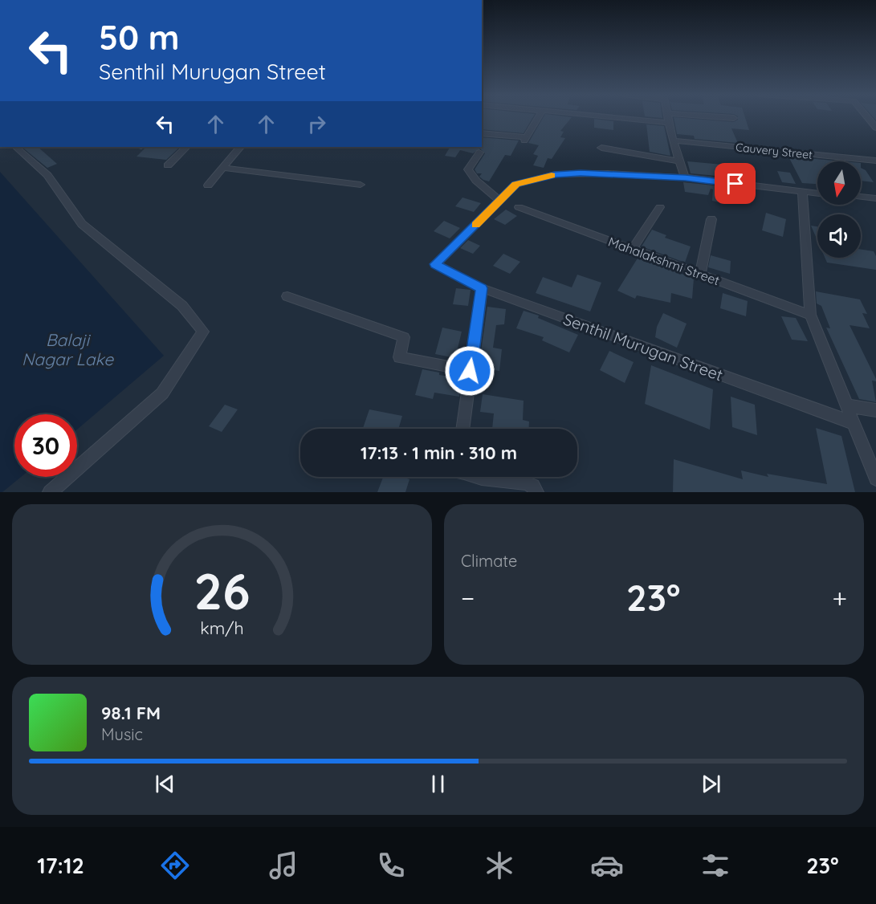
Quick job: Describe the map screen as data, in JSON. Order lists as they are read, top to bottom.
{
  "streets": {
    "street": ["Cauvery Street", "Mahalakshmi Street", "Senthil Murugan Street"]
  },
  "water": ["Balaji Nagar Lake"],
  "north": "bottom",
  "page": {
    "turn": ["50 m", "Senthil Murugan Street"],
    "limit": "30",
    "trip": "17:13 · 1 min · 310 m",
    "tile": "Climate",
    "heat": ["−", "23°", "+"],
    "song": ["98.1 FM", "Music"],
    "tabs": ["17:12", "23°"],
    "gauge": ["26", "km/h"]
  }
}
